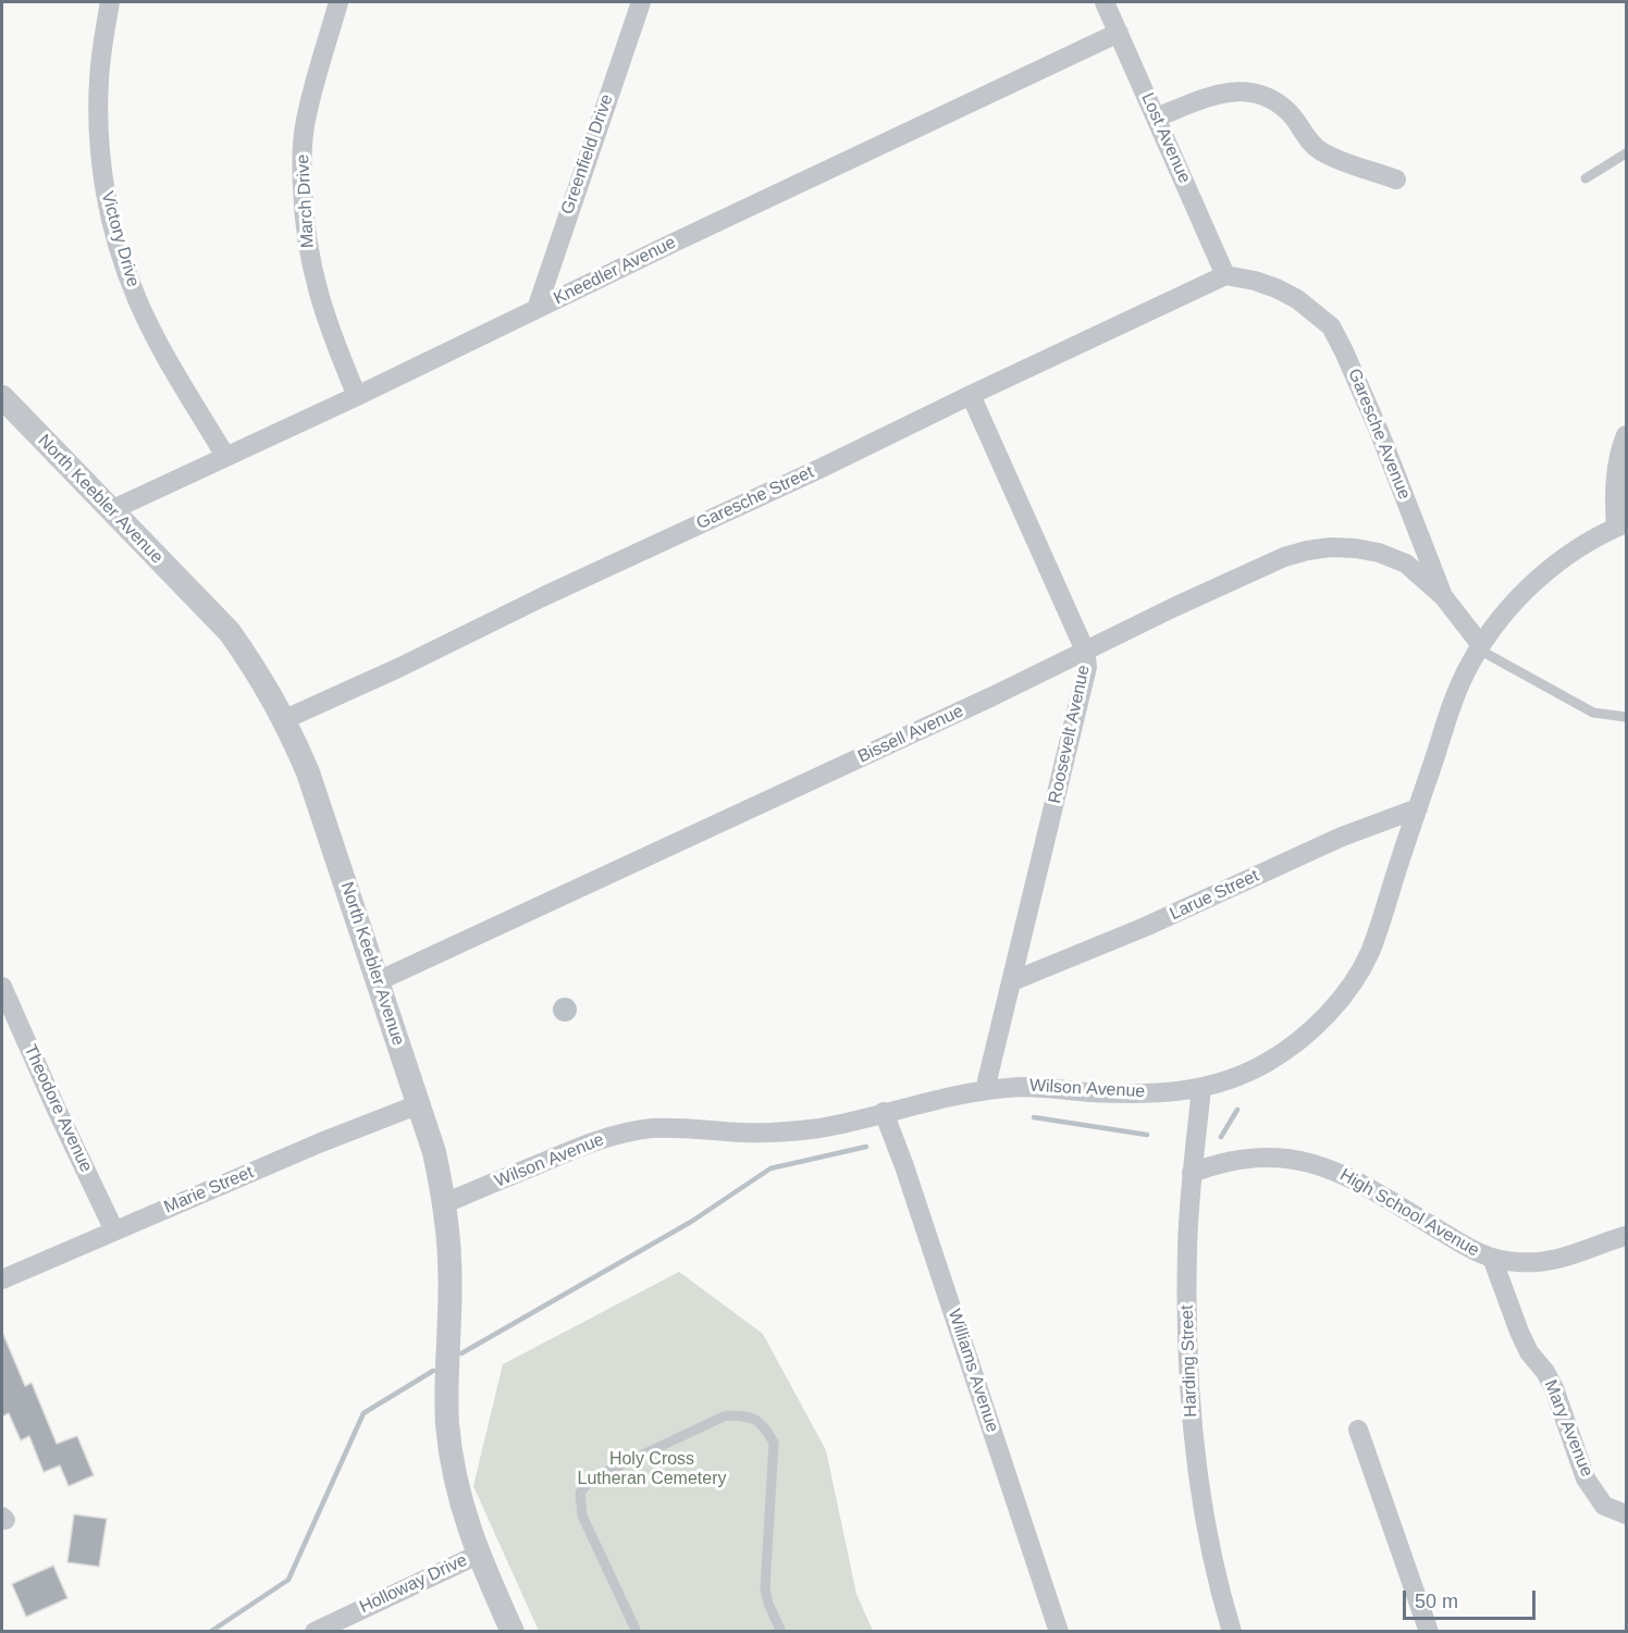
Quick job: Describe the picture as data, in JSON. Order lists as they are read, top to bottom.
{
  "streets": {
    "street": [
      "Lost Avenue",
      "Greenfield Drive",
      "March Drive",
      "Victory Drive",
      "Kneedler Avenue",
      "Garesche Avenue",
      "Garesche Street",
      "North Keebler Avenue",
      "Bissell Avenue",
      "Roosevelt Avenue",
      "Larue Street",
      "Wilson Avenue",
      "Theodore Avenue",
      "Marie Street",
      "High School Avenue",
      "Harding Street",
      "Williams Avenue",
      "Mary Avenue",
      "Holloway Drive"
    ]
  },
  "crossings": [
    ["Lost Avenue", "Kneedler Avenue"],
    ["Lost Avenue", "Garesche Avenue"],
    ["Lost Avenue", "Garesche Street"],
    ["Greenfield Drive", "Kneedler Avenue"],
    ["March Drive", "Kneedler Avenue"],
    ["Victory Drive", "Kneedler Avenue"],
    ["Kneedler Avenue", "North Keebler Avenue"],
    ["Garesche Avenue", "Garesche Street"],
    ["Garesche Avenue", "Bissell Avenue"],
    ["Garesche Avenue", "Wilson Avenue"],
    ["Garesche Street", "North Keebler Avenue"],
    ["Garesche Street", "Roosevelt Avenue"],
    ["North Keebler Avenue", "Bissell Avenue"],
    ["North Keebler Avenue", "Wilson Avenue"],
    ["North Keebler Avenue", "Marie Street"],
    ["North Keebler Avenue", "Holloway Drive"],
    ["Bissell Avenue", "Roosevelt Avenue"],
    ["Roosevelt Avenue", "Larue Street"],
    ["Roosevelt Avenue", "Wilson Avenue"],
    ["Larue Street", "Wilson Avenue"],
    ["Wilson Avenue", "Harding Street"],
    ["Wilson Avenue", "Williams Avenue"],
    ["Theodore Avenue", "Marie Street"],
    ["High School Avenue", "Harding Street"],
    ["High School Avenue", "Mary Avenue"]
  ],
  "parks": ["Holy Cross Lutheran Cemetery"],
  "scale_bar": "50 m"
}
